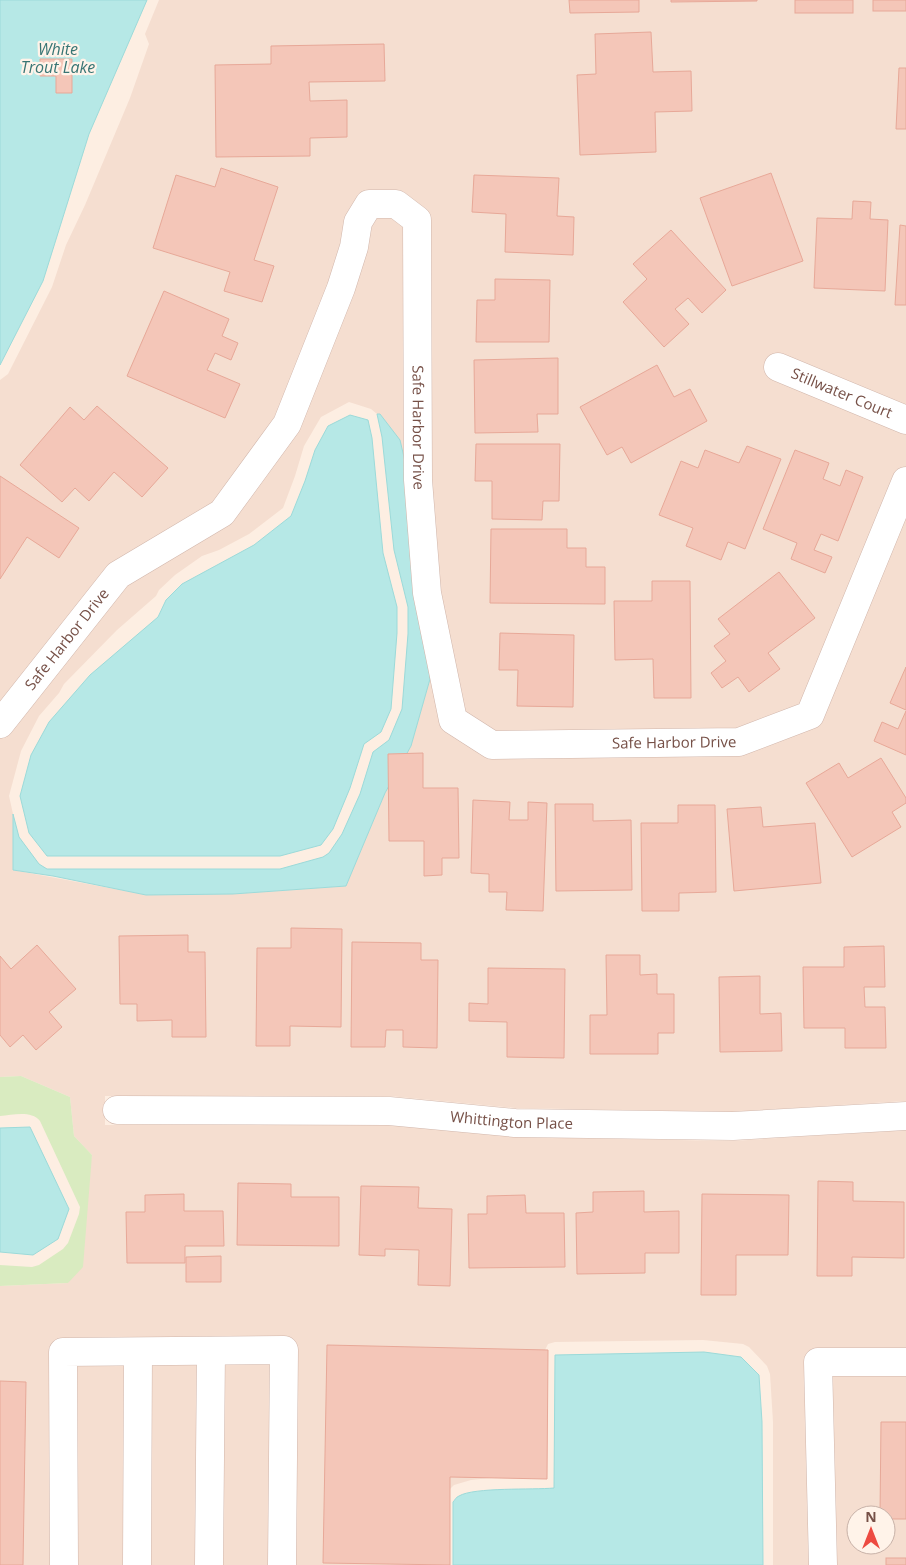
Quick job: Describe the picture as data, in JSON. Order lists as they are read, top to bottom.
{
  "streets": {
    "street": ["Stillwater Court", "Safe Harbor Drive", "Whittington Place"]
  },
  "water": ["White Trout Lake"],
  "north": "top"
}
